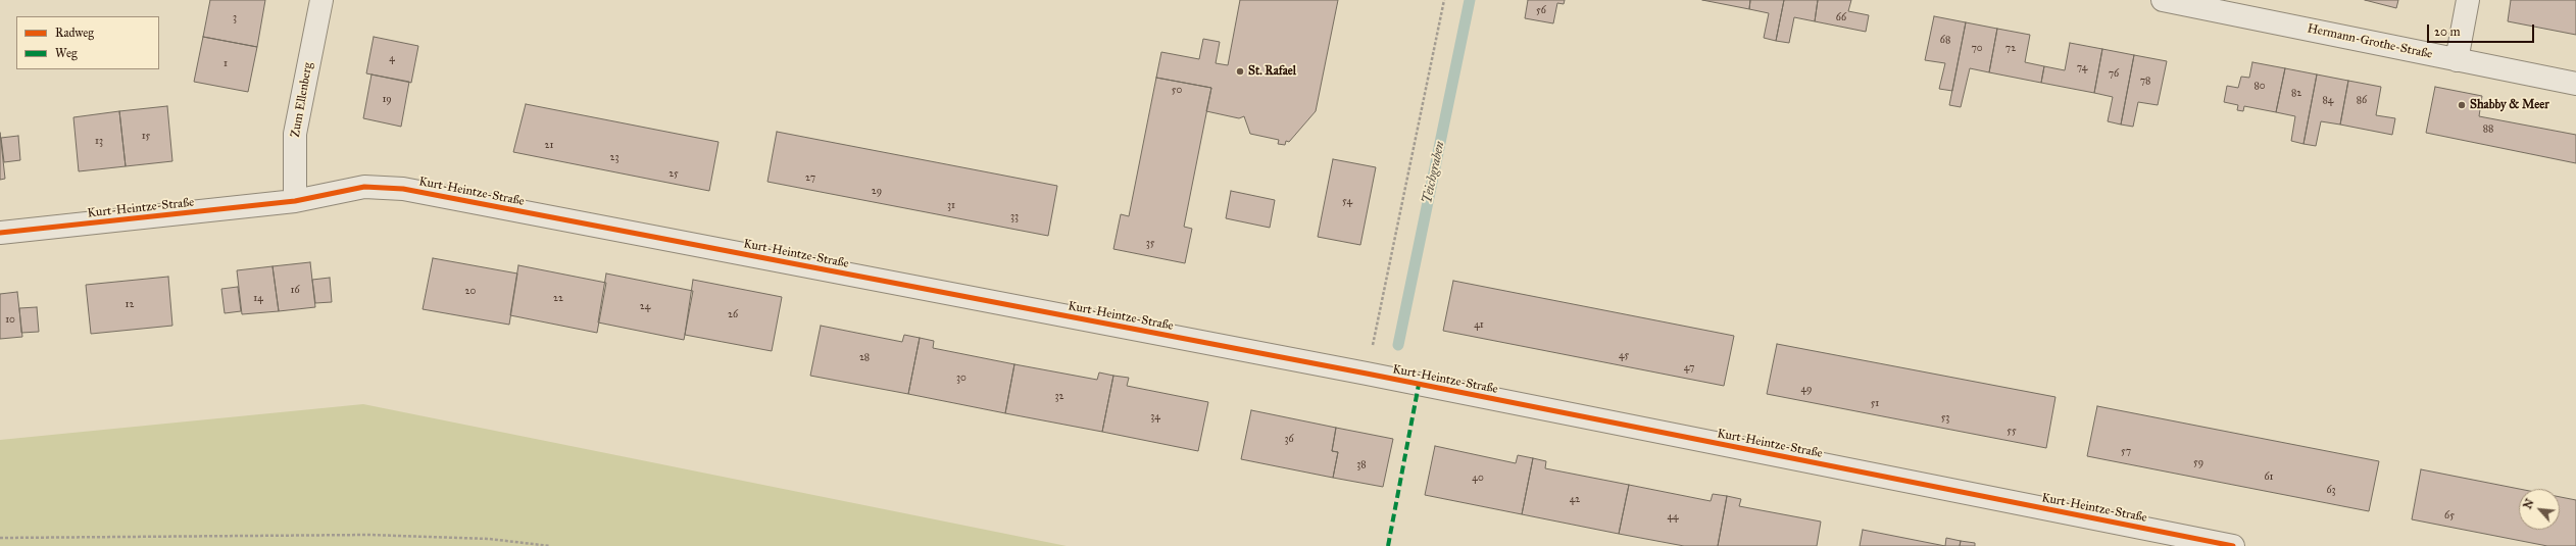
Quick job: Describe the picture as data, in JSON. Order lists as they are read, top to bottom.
{
  "streets": {
    "street": ["Hermann-Grothe-Straße", "Zum Ellenberg", "Kurt-Heintze-Straße"]
  },
  "crossings": [
    ["Zum Ellenberg", "Kurt-Heintze-Straße"]
  ],
  "water": ["Teichgraben"],
  "places": ["St. Rafael", "Shabby & Meer"],
  "house_numbers": [
    "56",
    "3",
    "66",
    "68",
    "70",
    "72",
    "4",
    "1",
    "74",
    "76",
    "78",
    "80",
    "50",
    "82",
    "19",
    "84",
    "86",
    "88",
    "15",
    "13",
    "21",
    "23",
    "25",
    "27",
    "29",
    "54",
    "31",
    "33",
    "35",
    "16",
    "20",
    "14",
    "22",
    "12",
    "24",
    "26",
    "10",
    "41",
    "45",
    "28",
    "47",
    "30",
    "49",
    "32",
    "51",
    "34",
    "53",
    "55",
    "36",
    "57",
    "59",
    "38",
    "61",
    "40",
    "63",
    "42",
    "65",
    "44"
  ],
  "legend": ["Radweg", "Weg"],
  "scale_bar": "20 m",
  "north": "top left"
}
